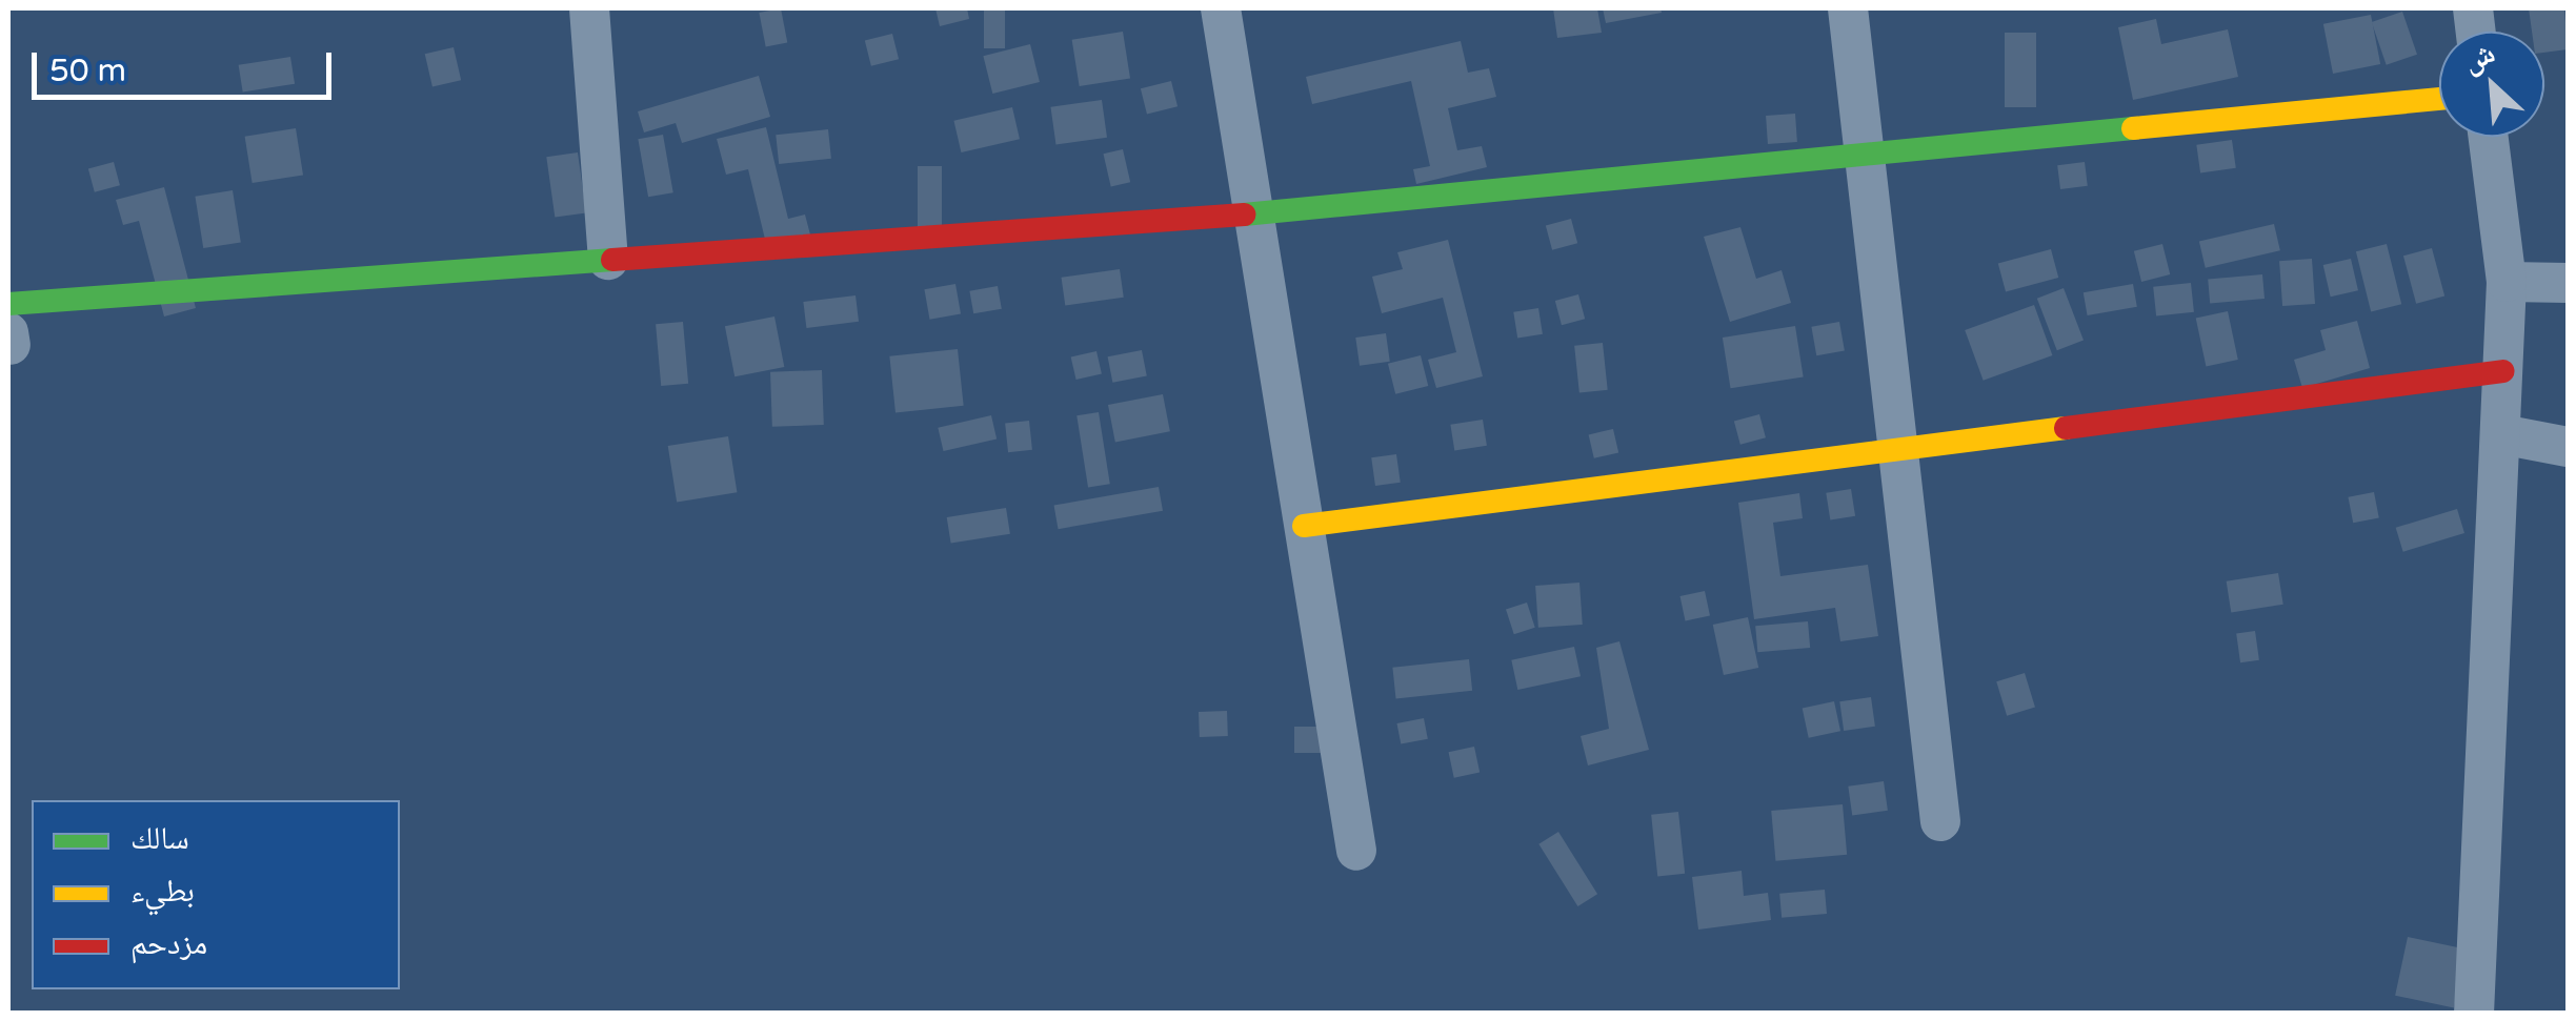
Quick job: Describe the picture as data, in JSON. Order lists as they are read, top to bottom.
{
  "legend": ["سالك", "بطيء", "مزدحم"],
  "scale_bar": "50 m",
  "north": "top left"
}
